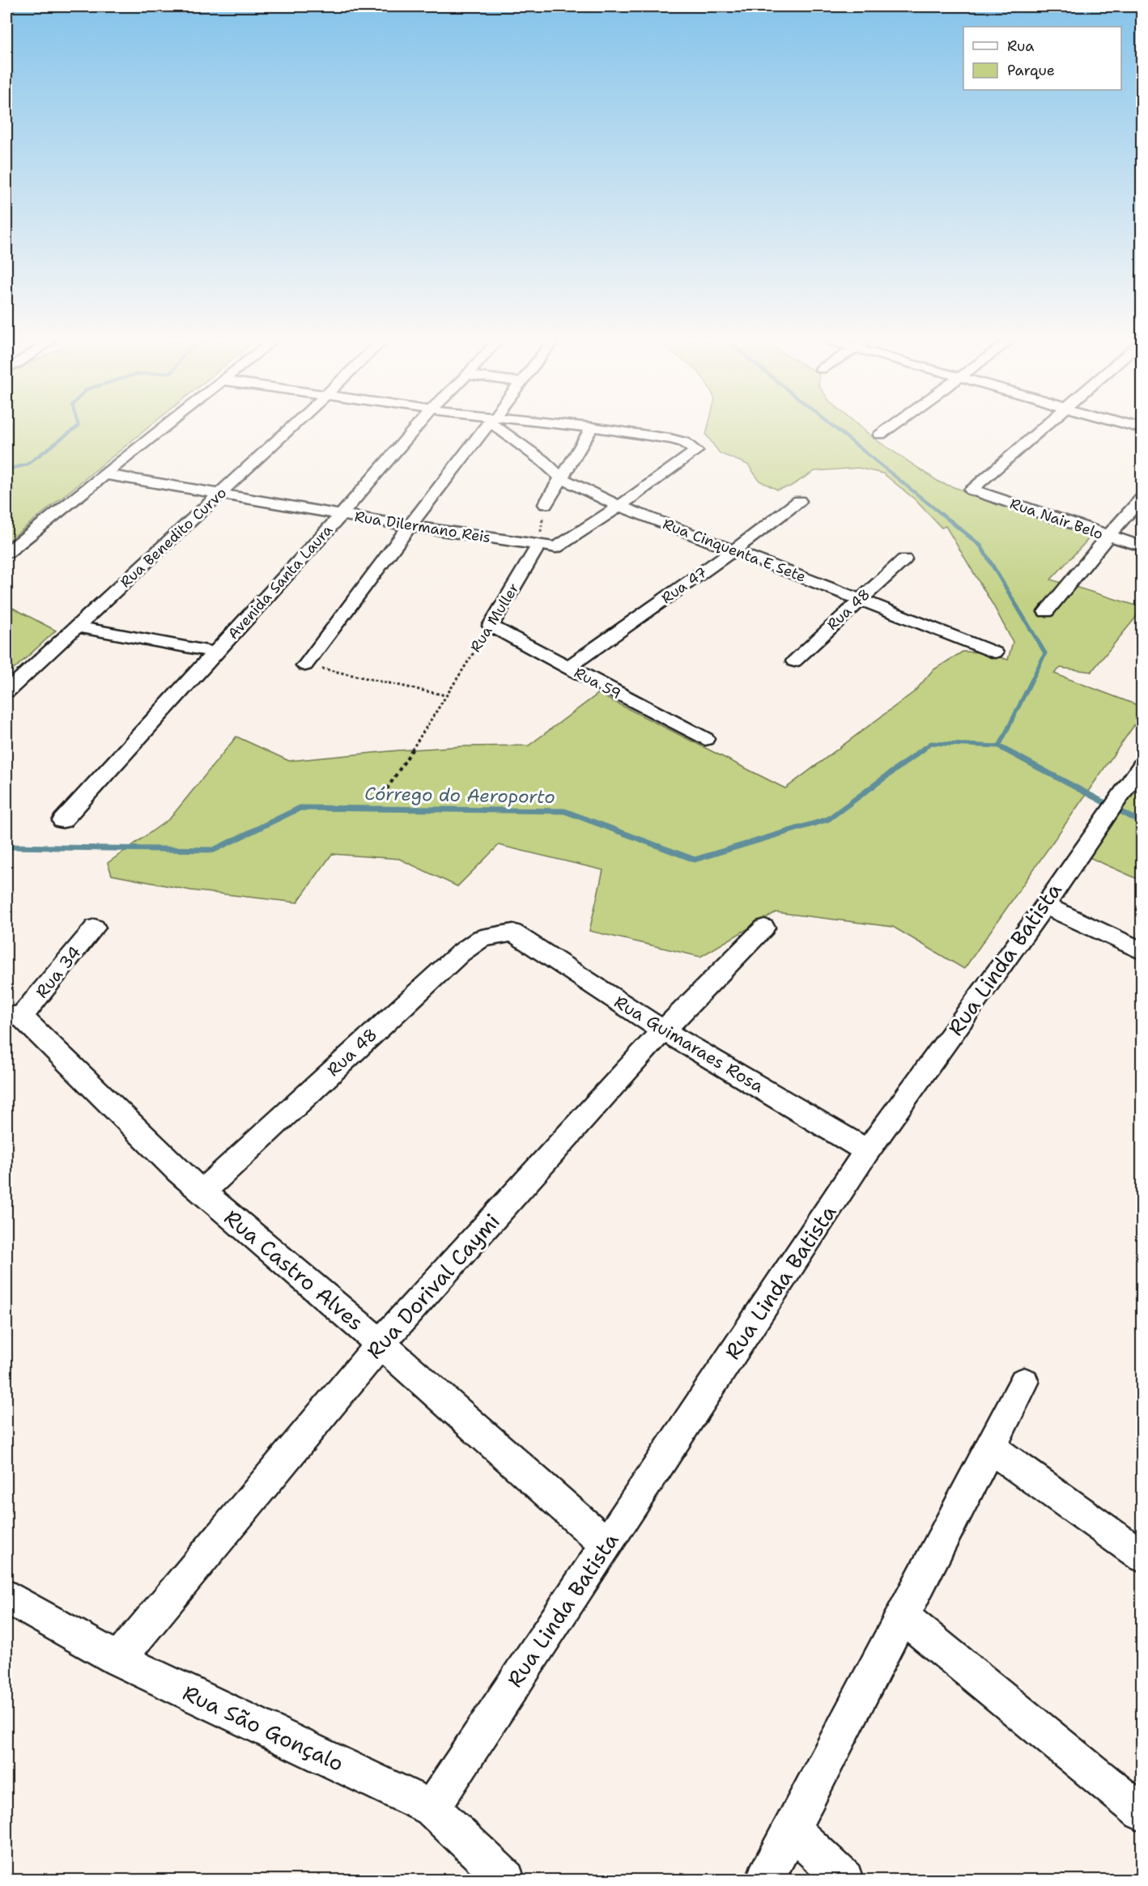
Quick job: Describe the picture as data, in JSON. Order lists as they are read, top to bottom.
{
  "streets": {
    "street": [
      "Rua Nair Belo",
      "Rua Dilermano Reis",
      "Rua Benedito Curvo",
      "Rua Cinquenta E Sete",
      "Avenida Santa Laura",
      "Rua 47",
      "Rua 48",
      "Rua Muller",
      "Rua 59",
      "Rua Linda Batista",
      "Rua 34",
      "Rua Guimaraes Rosa",
      "Rua Castro Alves",
      "Rua Dorival Caymi",
      "Rua São Gonçalo"
    ]
  },
  "crossings": [
    ["Rua Dilermano Reis", "Rua Benedito Curvo"],
    ["Rua Dilermano Reis", "Rua Cinquenta E Sete"],
    ["Rua Dilermano Reis", "Avenida Santa Laura"],
    ["Rua Dilermano Reis", "Rua Muller"],
    ["Rua Cinquenta E Sete", "Rua 47"],
    ["Rua Cinquenta E Sete", "Rua 48"],
    ["Rua 47", "Rua 59"],
    ["Rua 48", "Rua Guimaraes Rosa"],
    ["Rua 48", "Rua Castro Alves"],
    ["Rua Muller", "Rua 59"],
    ["Rua Linda Batista", "Rua Guimaraes Rosa"],
    ["Rua Linda Batista", "Rua Castro Alves"],
    ["Rua Linda Batista", "Rua São Gonçalo"],
    ["Rua 34", "Rua Castro Alves"],
    ["Rua Guimaraes Rosa", "Rua Dorival Caymi"],
    ["Rua Castro Alves", "Rua Dorival Caymi"],
    ["Rua Dorival Caymi", "Rua São Gonçalo"]
  ],
  "water": ["Córrego do Aeroporto"],
  "legend": ["Rua", "Parque"]
}
